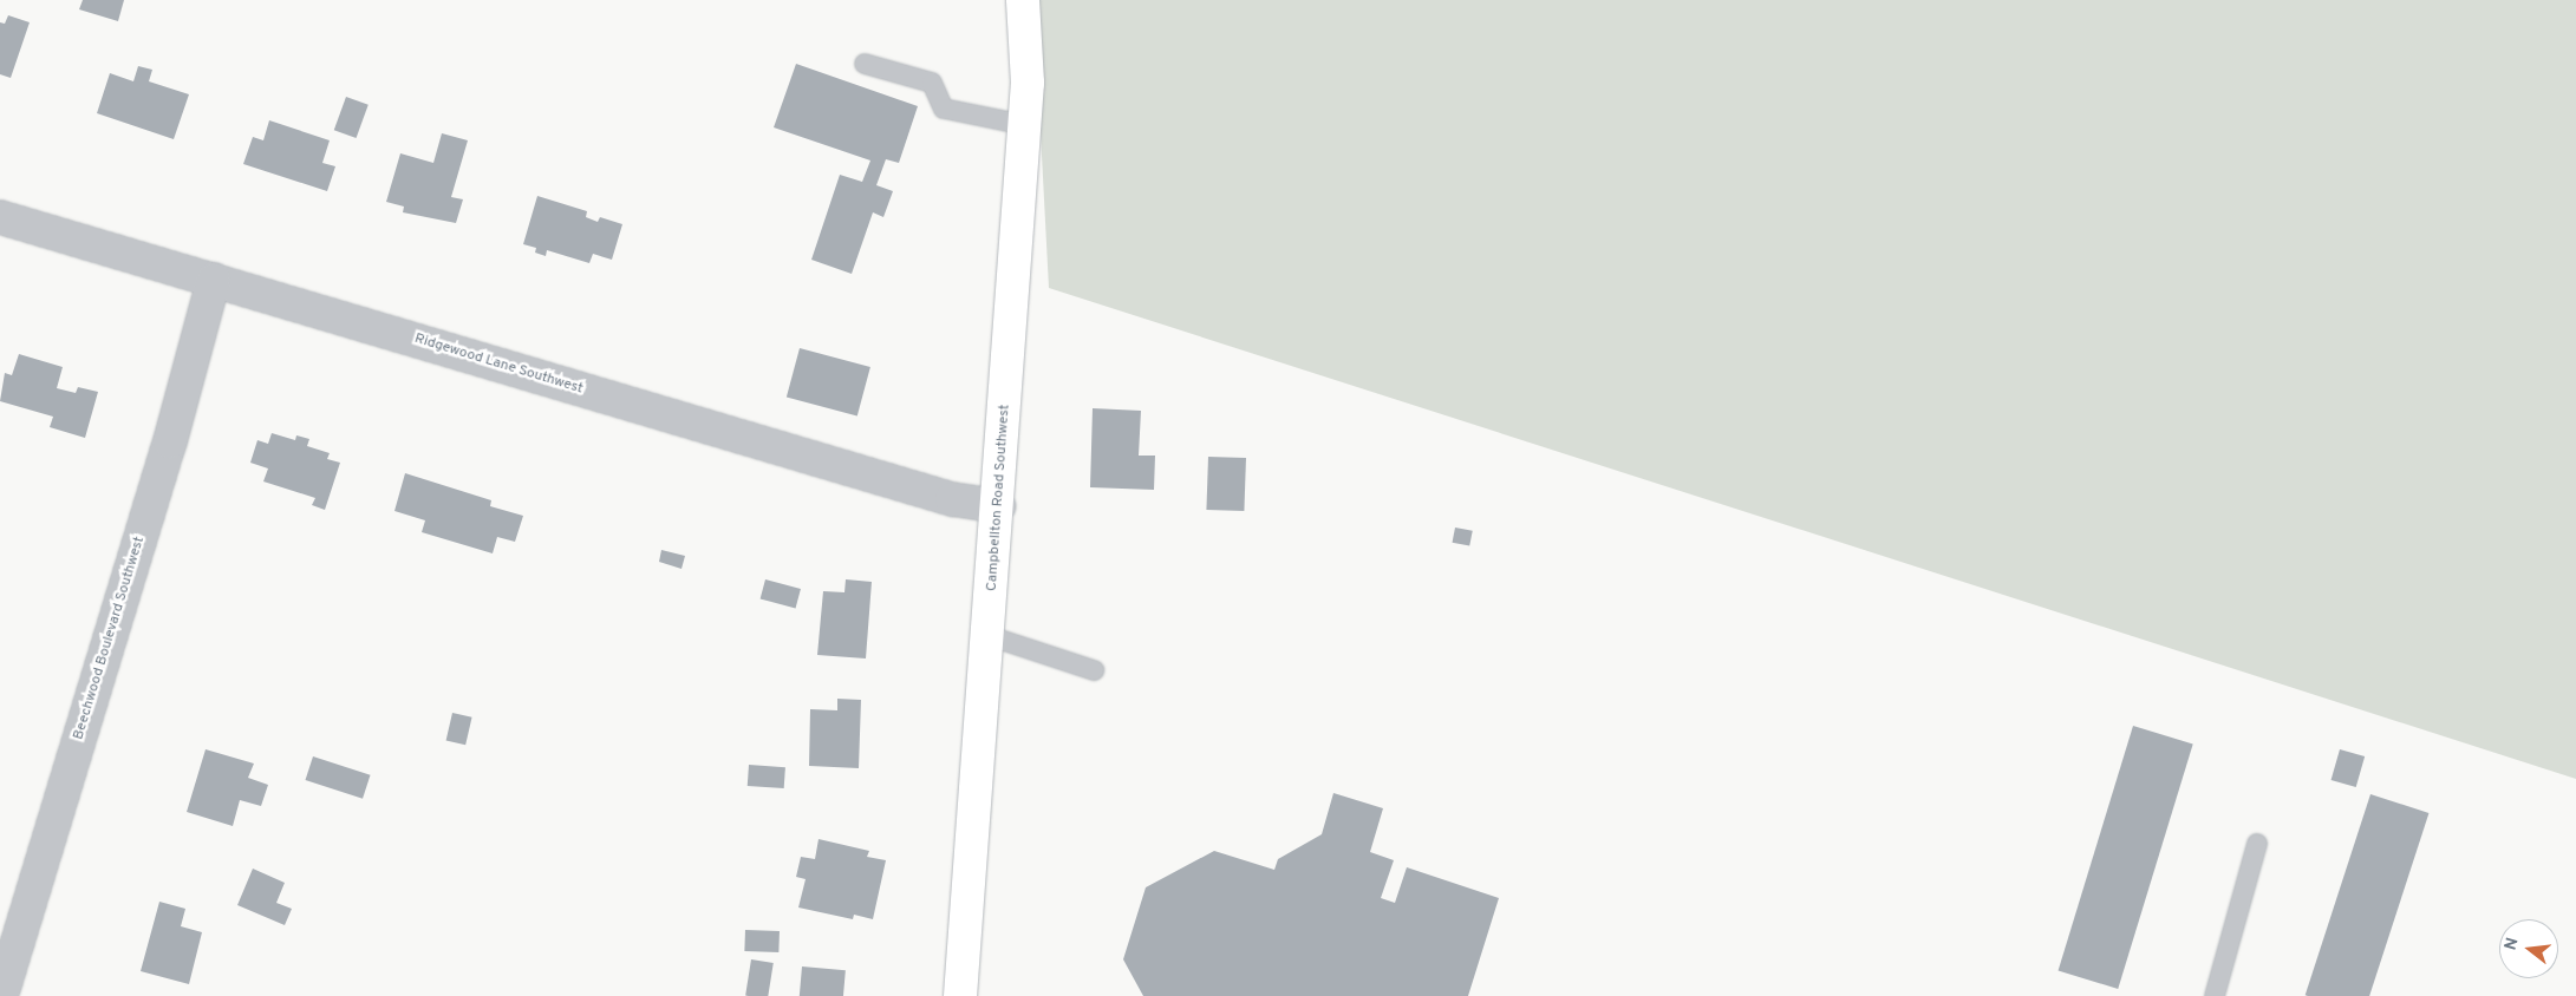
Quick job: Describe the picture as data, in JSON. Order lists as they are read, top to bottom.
{
  "streets": {
    "main road": ["Campbellton Road Southwest"],
    "street": ["Ridgewood Lane Southwest", "Beechwood Boulevard Southwest"]
  },
  "crossings": [
    ["Ridgewood Lane Southwest", "Campbellton Road Southwest"],
    ["Ridgewood Lane Southwest", "Beechwood Boulevard Southwest"]
  ],
  "north": "left"
}
